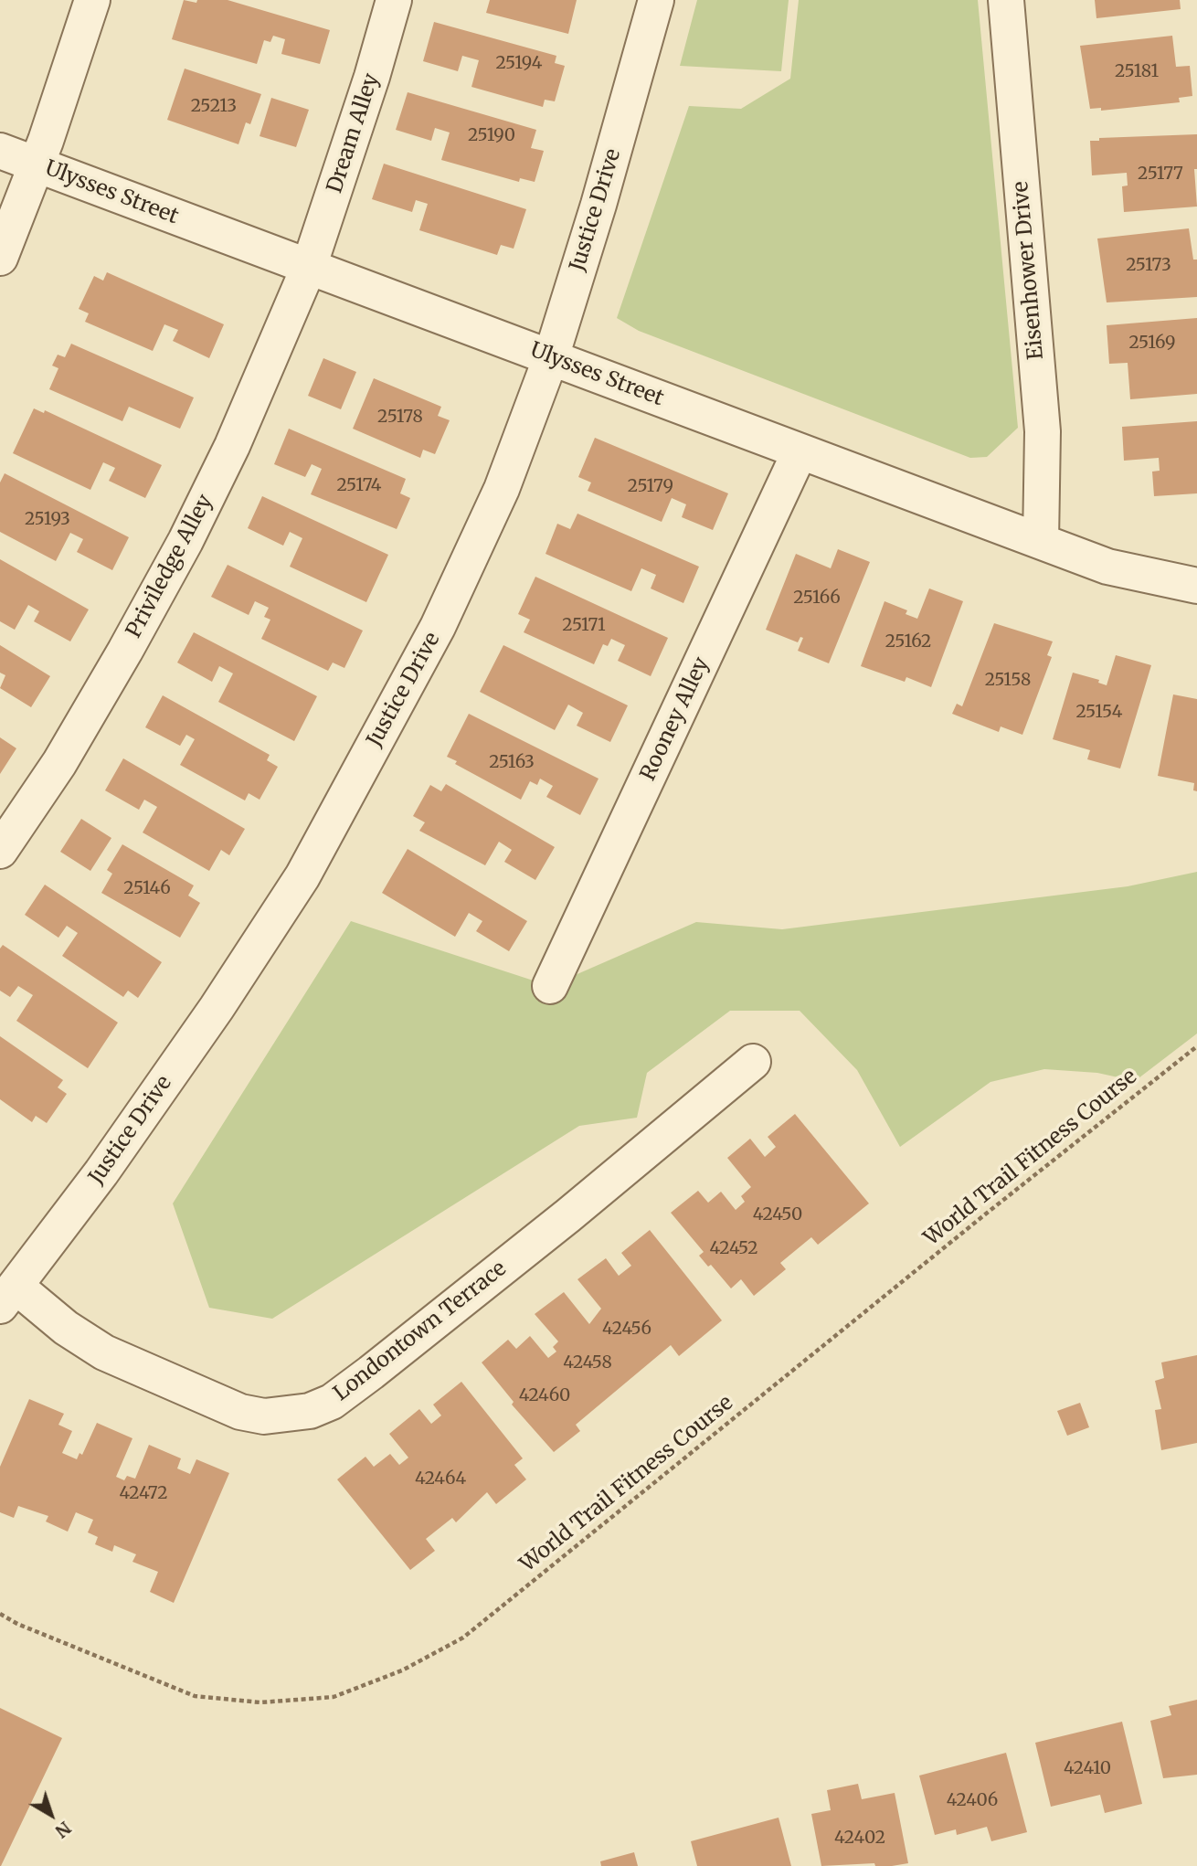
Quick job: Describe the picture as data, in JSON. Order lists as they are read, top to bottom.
{
  "streets": {
    "street": [
      "Dream Alley",
      "Ulysses Street",
      "Justice Drive",
      "Eisenhower Drive",
      "Priviledge Alley",
      "Rooney Alley",
      "Londontown Terrace"
    ],
    "path": ["World Trail Fitness Course"]
  },
  "crossings": [
    ["Dream Alley", "Ulysses Street"],
    ["Dream Alley", "Priviledge Alley"],
    ["Ulysses Street", "Justice Drive"],
    ["Ulysses Street", "Eisenhower Drive"],
    ["Ulysses Street", "Priviledge Alley"],
    ["Ulysses Street", "Rooney Alley"],
    ["Justice Drive", "Londontown Terrace"]
  ],
  "house_numbers": [
    "25194",
    "25181",
    "25213",
    "25190",
    "25177",
    "25173",
    "25169",
    "25178",
    "25174",
    "25179",
    "25193",
    "25166",
    "25171",
    "25162",
    "25158",
    "25154",
    "25163",
    "25146",
    "42450",
    "42452",
    "42456",
    "42458",
    "42460",
    "42464",
    "42472",
    "42410",
    "42406",
    "42402"
  ],
  "north": "bottom right"
}
